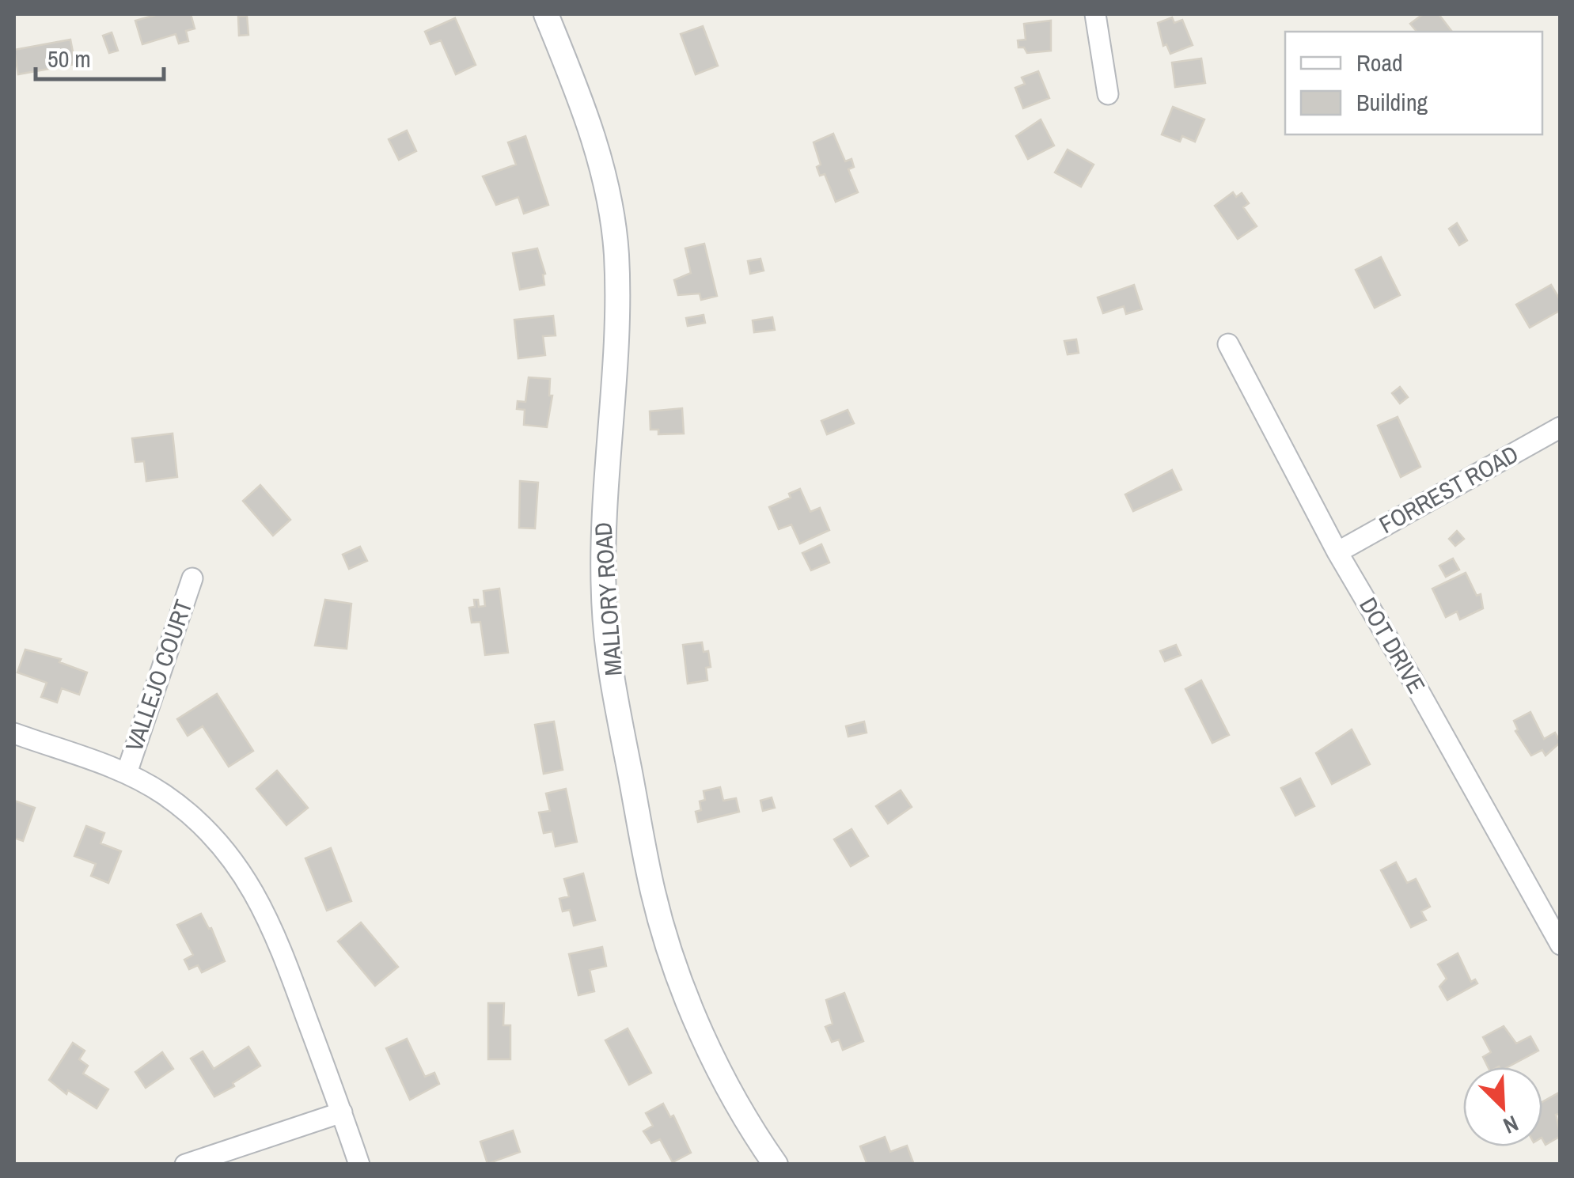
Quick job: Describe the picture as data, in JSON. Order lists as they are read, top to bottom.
{
  "streets": {
    "street": [
      "FORREST ROAD",
      "MALLORY ROAD",
      "DOT DRIVE",
      "VALLEJO COURT"
    ]
  },
  "crossings": [
    ["FORREST ROAD", "DOT DRIVE"]
  ],
  "legend": ["Road", "Building"],
  "scale_bar": "50 m",
  "north": "bottom right"
}
